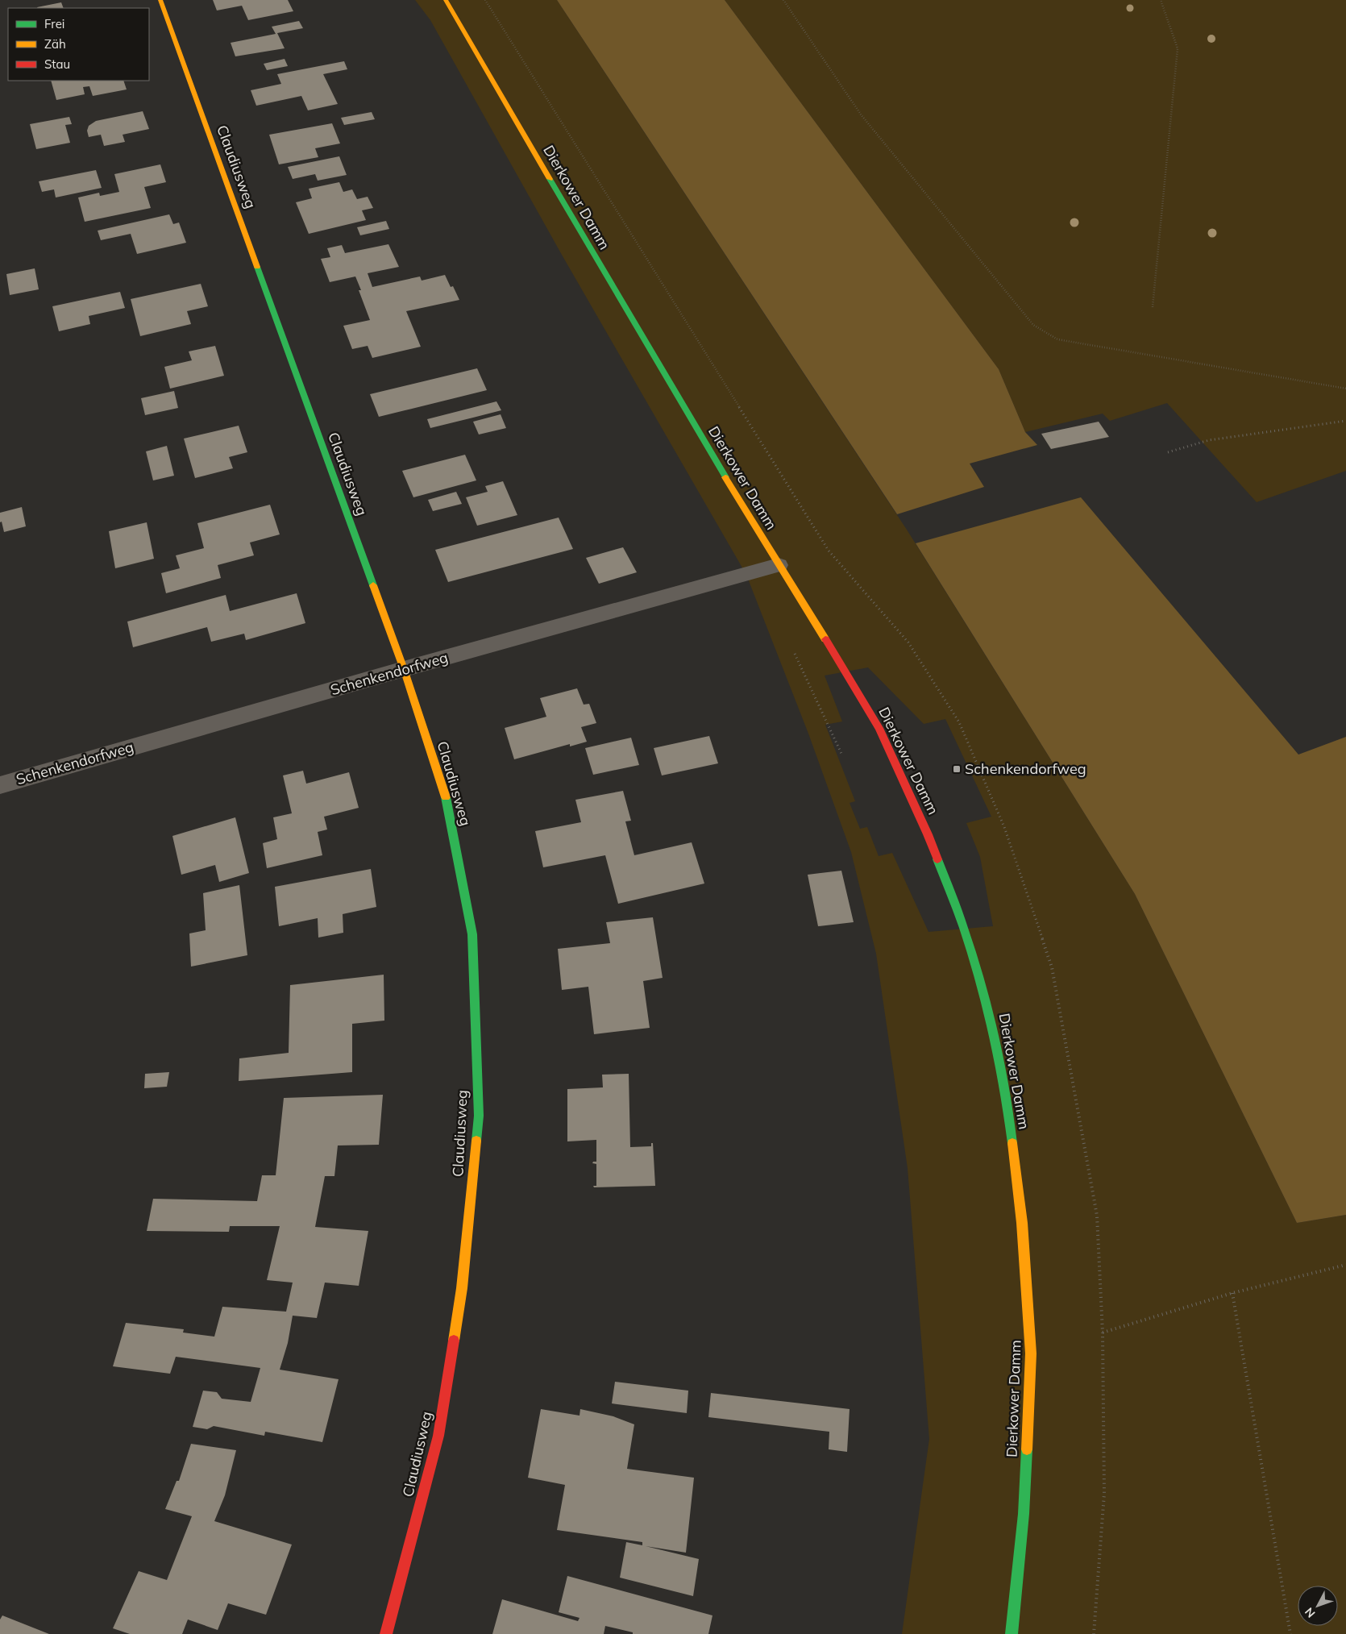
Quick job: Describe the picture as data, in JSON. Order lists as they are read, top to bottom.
{
  "streets": {
    "street": ["Claudiusweg", "Dierkower Damm", "Schenkendorfweg"]
  },
  "crossings": [
    ["Claudiusweg", "Schenkendorfweg"],
    ["Dierkower Damm", "Schenkendorfweg"]
  ],
  "places": {
    "transit": ["Schenkendorfweg"]
  },
  "legend": ["Frei", "Zäh", "Stau"],
  "north": "bottom left"
}
